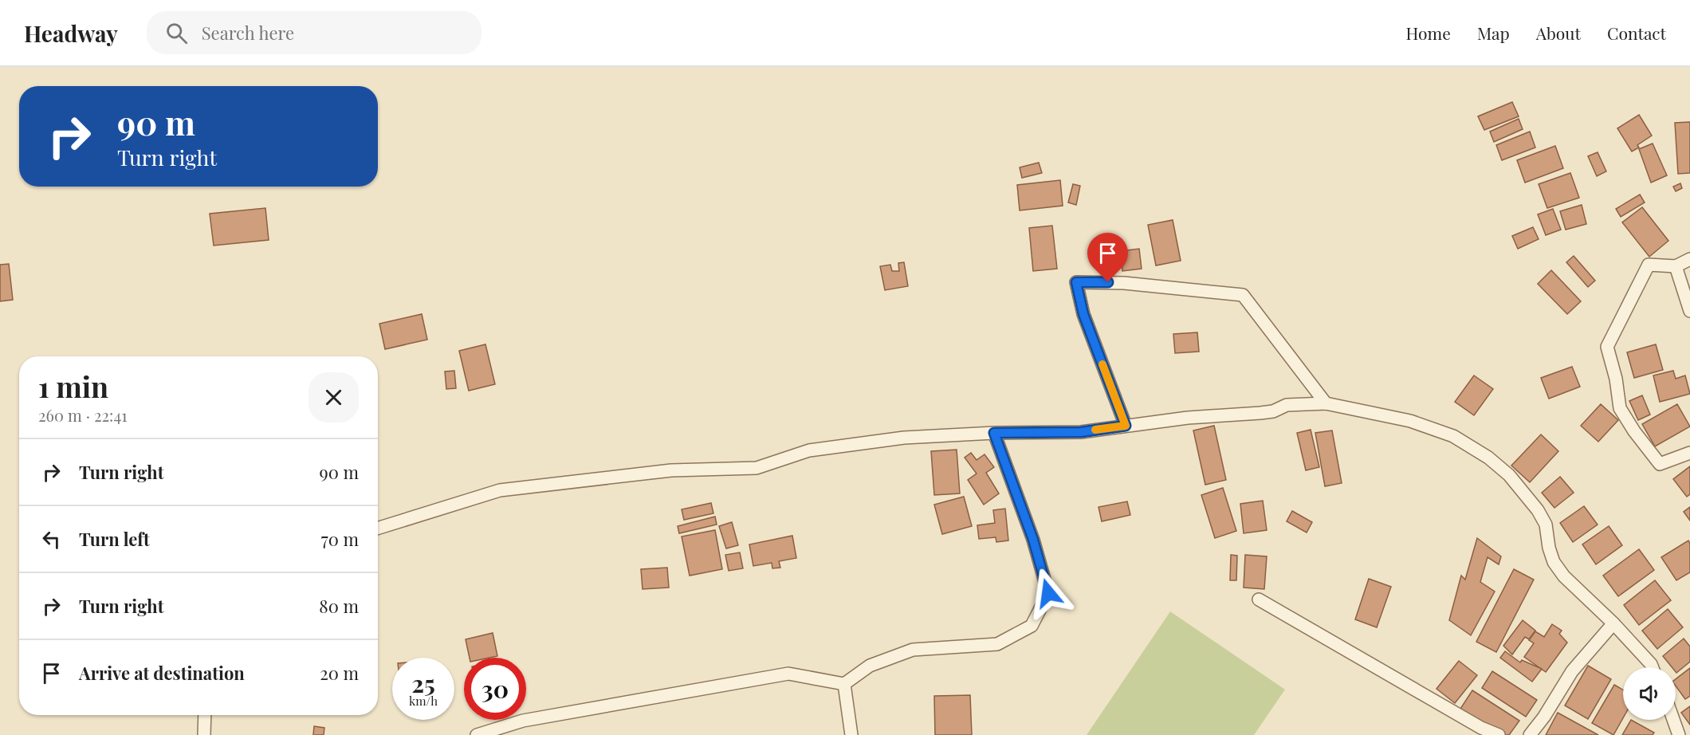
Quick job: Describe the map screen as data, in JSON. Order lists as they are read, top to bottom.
{
  "page": {
    "header": "Headway",
    "search": "Search here",
    "nav": [
      "Home",
      "Map",
      "About",
      "Contact"
    ],
    "turn": ["90 m", "Turn right"],
    "heading": ["1 min", "260 m · 22:41"],
    "list": [
      {
        "name": "Turn right",
        "value": "90 m"
      },
      {
        "name": "Turn left",
        "value": "70 m"
      },
      {
        "name": "Turn right",
        "value": "80 m"
      },
      {
        "name": "Arrive at destination",
        "value": "20 m"
      }
    ],
    "speed": "25 km/h",
    "limit": "30"
  }
}
